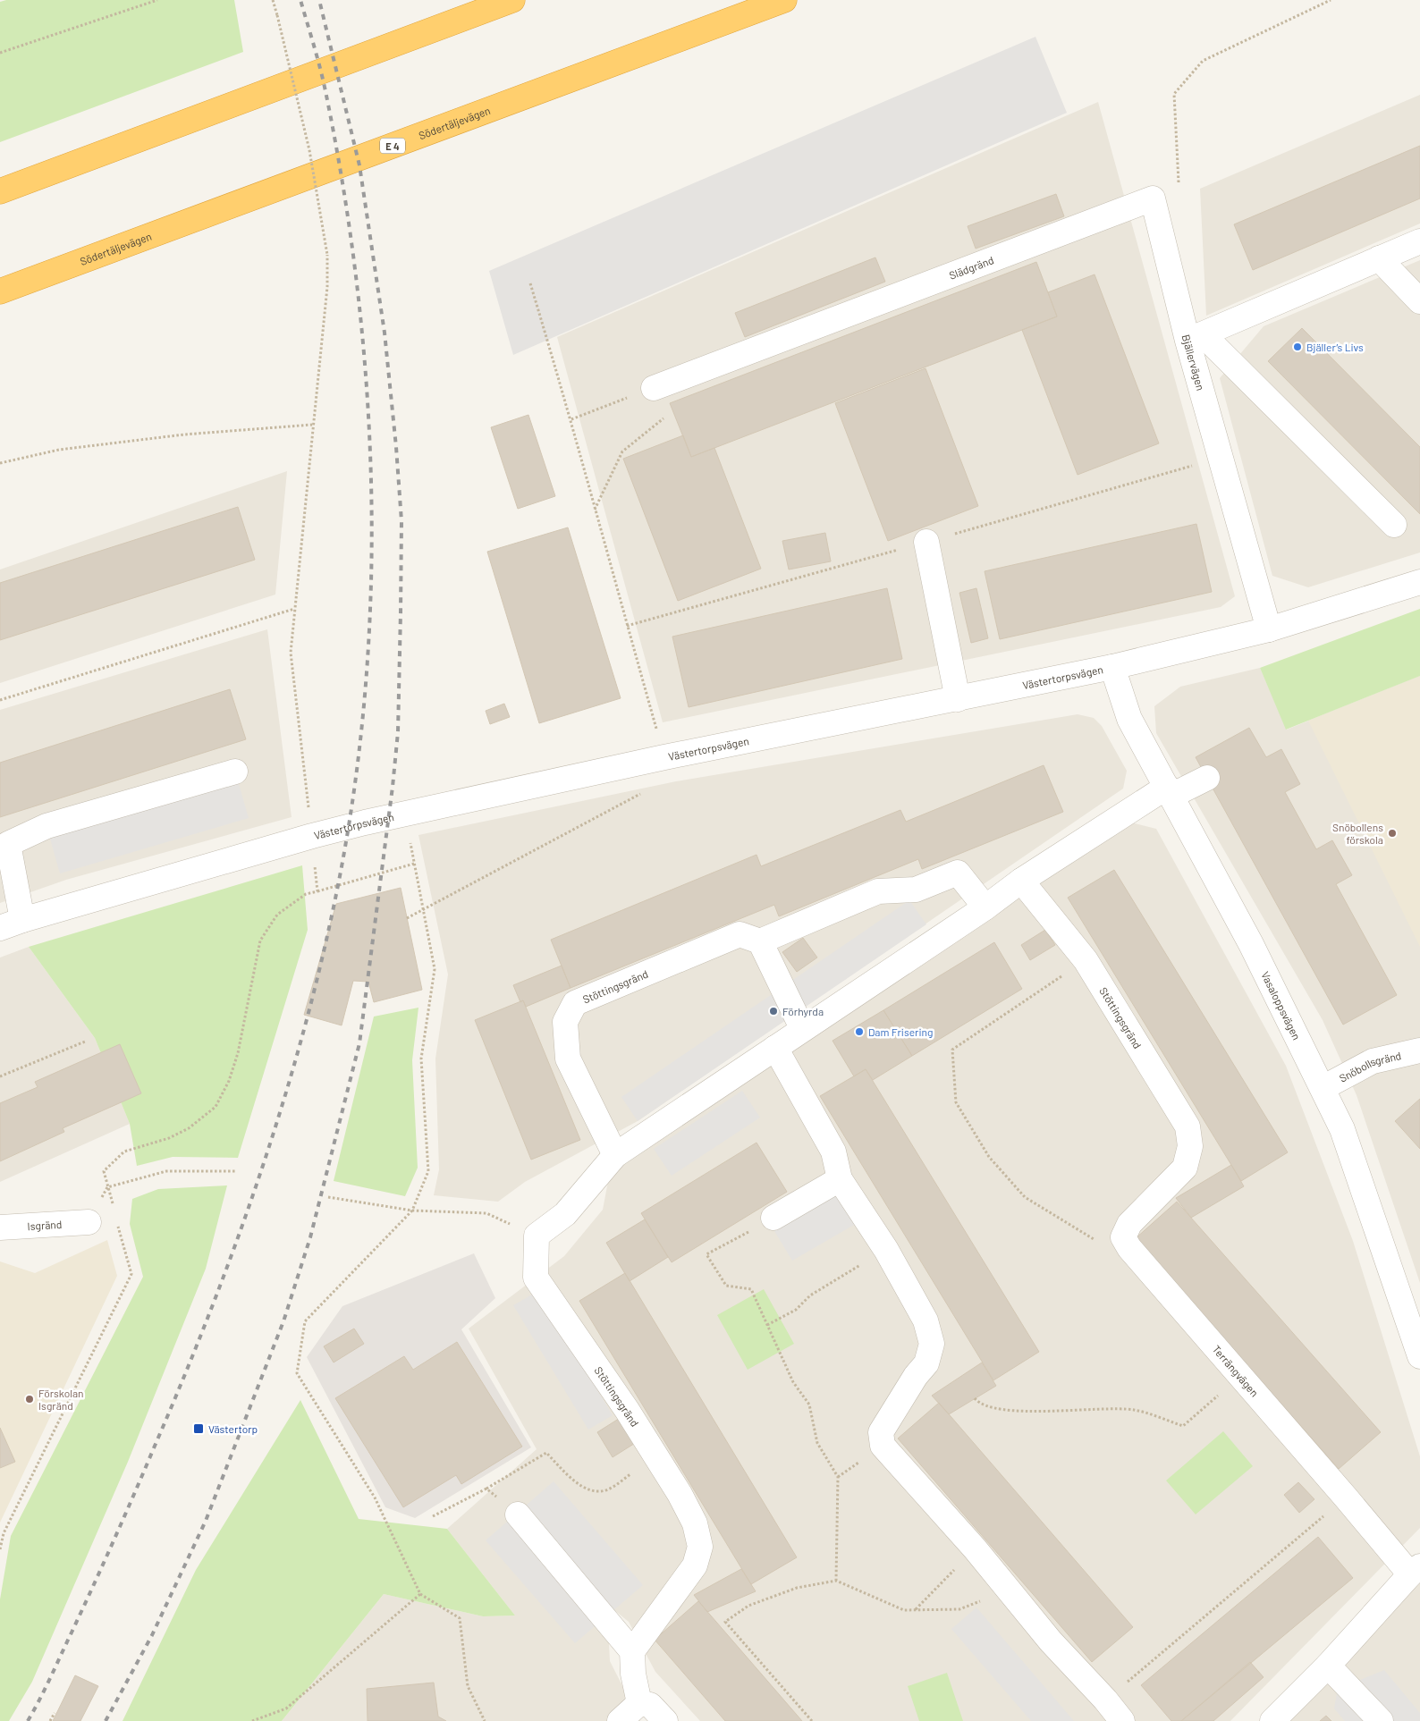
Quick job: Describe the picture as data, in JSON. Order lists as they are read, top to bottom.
{
  "streets": {
    "highway": ["Södertäljevägen", "E 4"],
    "street": [
      "Slädgränd",
      "Bjällervägen",
      "Västertorpsvägen",
      "Stöttingsgränd",
      "Vasaloppsvägen",
      "Snöbollsgränd",
      "Isgränd",
      "Terrängvägen"
    ]
  },
  "crossings": [
    ["Slädgränd", "Bjällervägen"],
    ["Bjällervägen", "Västertorpsvägen"],
    ["Västertorpsvägen", "Vasaloppsvägen"],
    ["Stöttingsgränd", "Terrängvägen"],
    ["Vasaloppsvägen", "Snöbollsgränd"]
  ],
  "places": {
    "other": [
      "Bjäller’s Livs",
      "Snöbollens förskola",
      "Förhyrda",
      "Dam Frisering",
      "Förskolan Isgränd"
    ],
    "transit": ["Västertorp"]
  }
}
